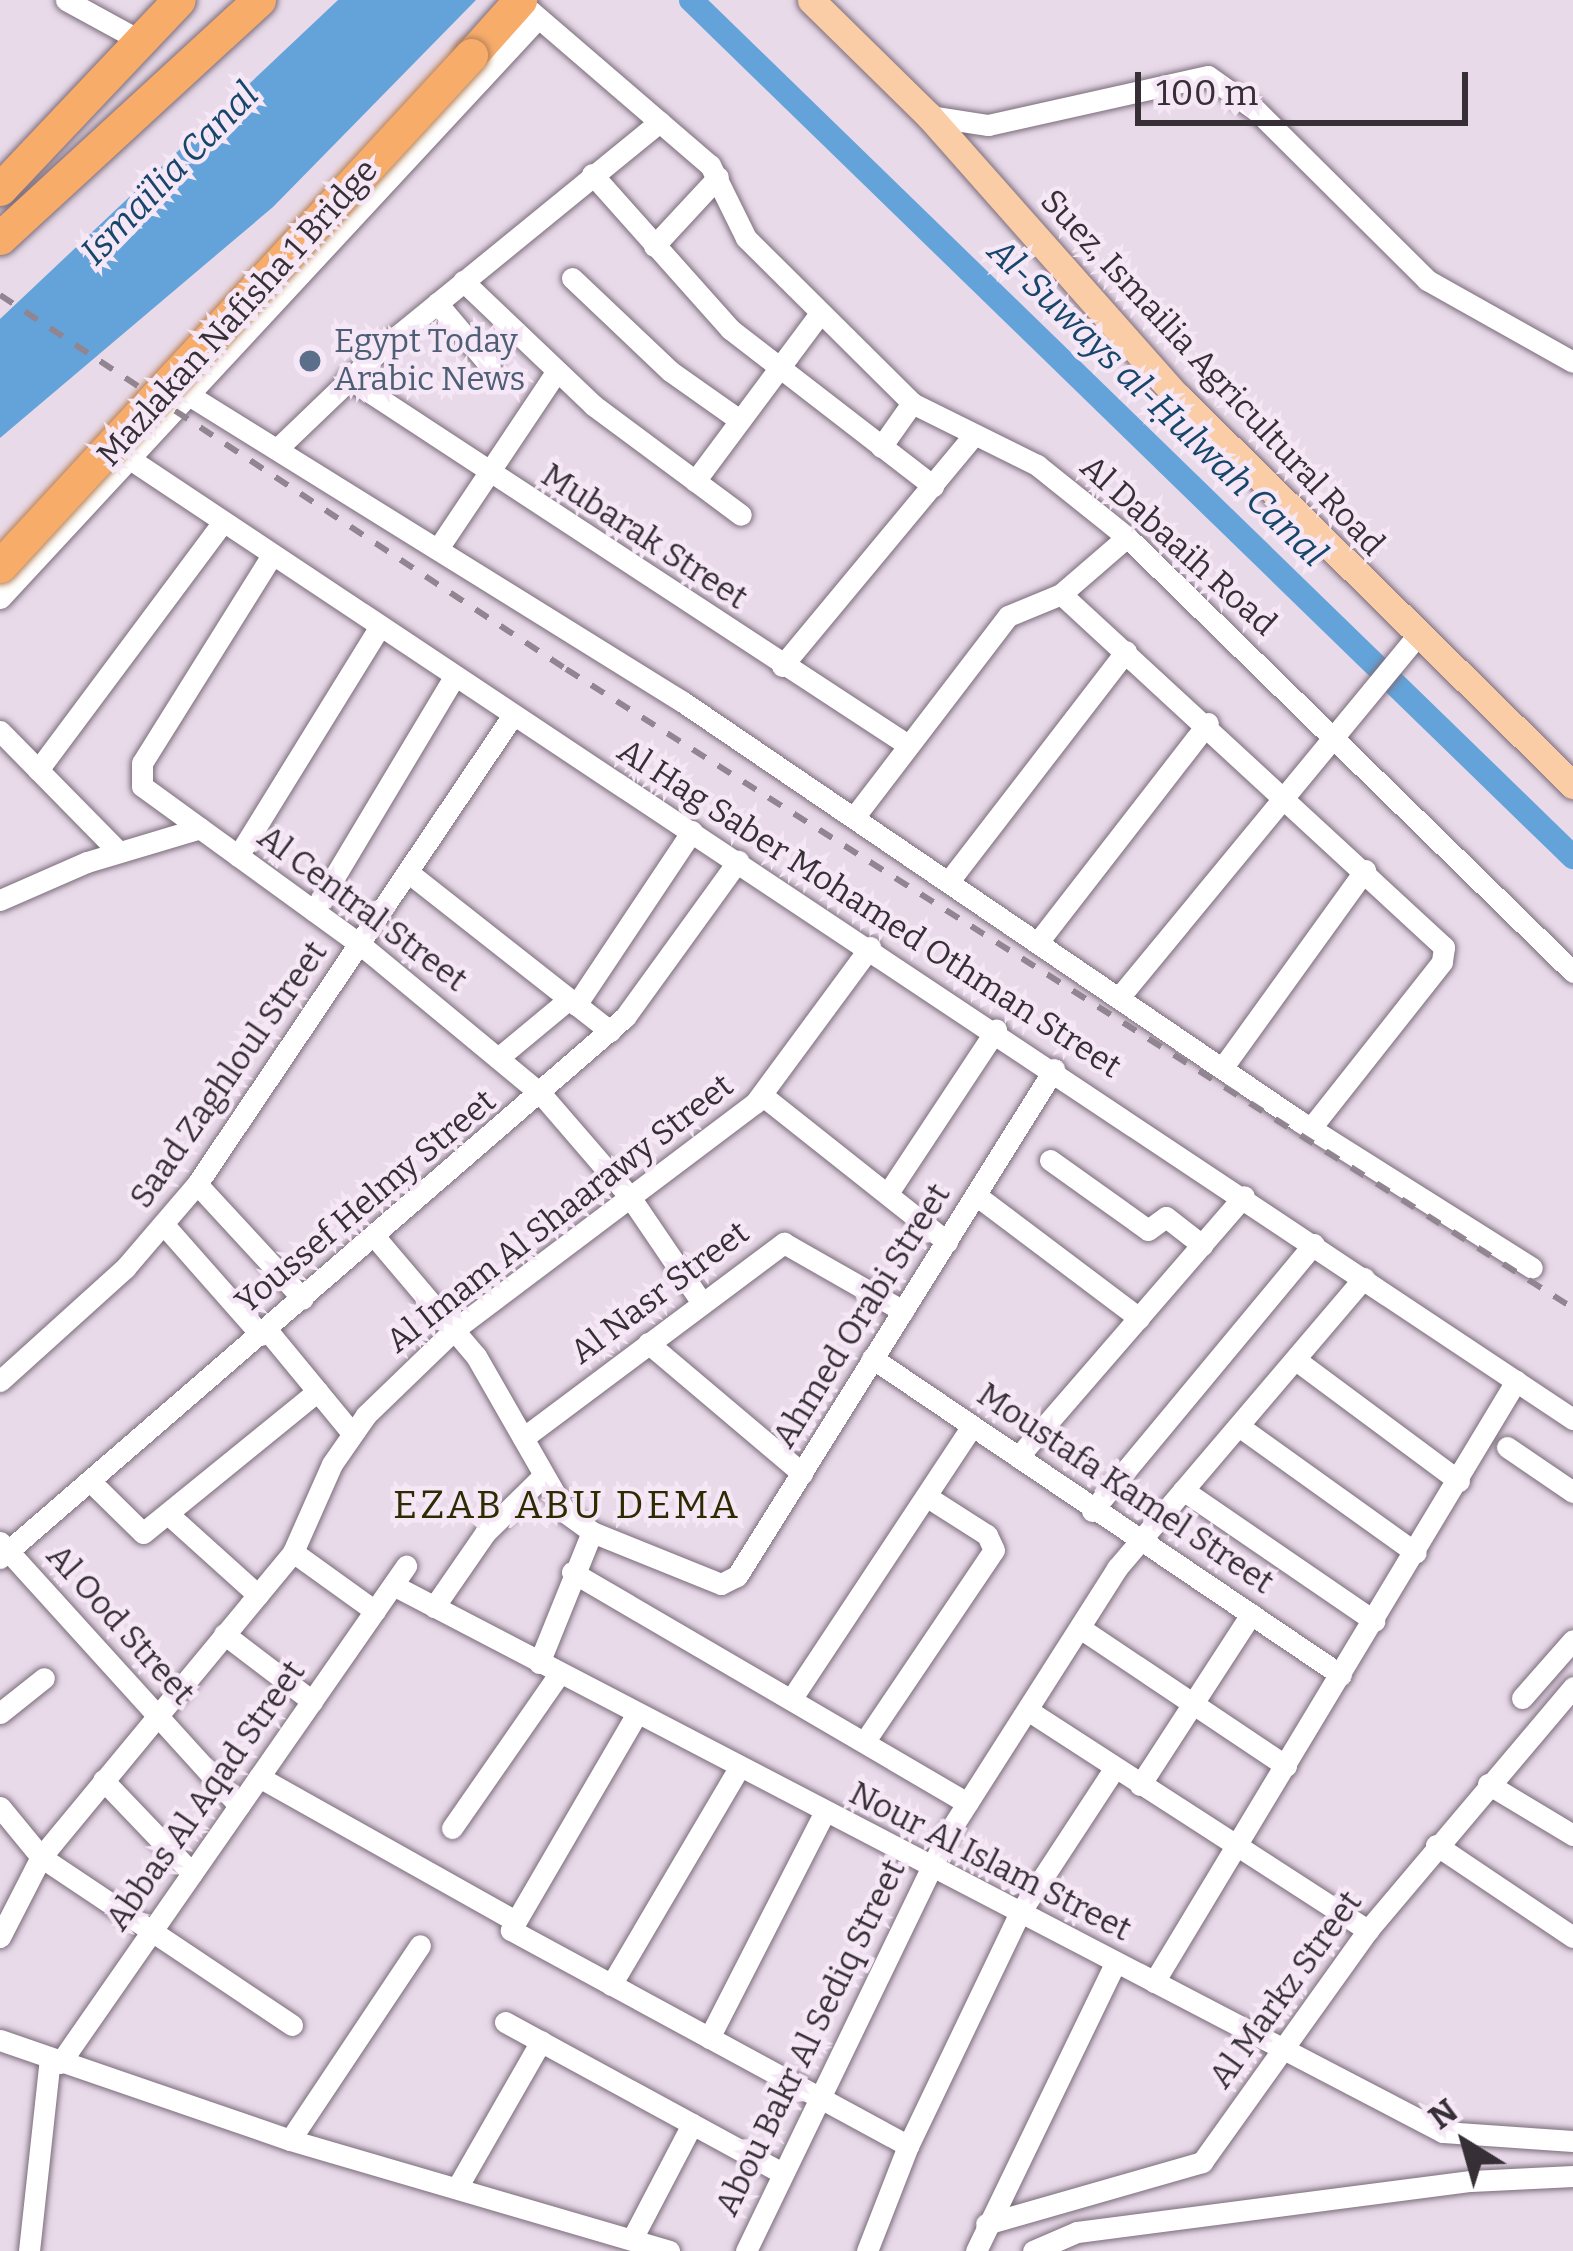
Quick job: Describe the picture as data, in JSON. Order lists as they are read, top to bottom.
{
  "streets": {
    "highway": ["Mazlakan Nafisha 1 Bridge"],
    "main road": ["Suez, Ismailia Agricultural Road"],
    "street": [
      "Mubarak Street",
      "Al Dabaaih Road",
      "Al Central Street",
      "Al Hag Saber Mohamed Othman Street",
      "Saad Zaghloul Street",
      "Youssef Helmy Street",
      "Al Imam Al Shaarawy Street",
      "Al Nasr Street",
      "Ahmed Orabi Street",
      "Moustafa Kamel Street",
      "Al Ood Street",
      "Abbas Al Aqad Street",
      "Nour Al Islam Street",
      "Al Markz Street",
      "Abou Bakr Al Sediq Street"
    ]
  },
  "crossings": [
    ["Mazlakan Nafisha 1 Bridge", "Al Dabaaih Road"],
    ["Al Central Street", "Al Hag Saber Mohamed Othman Street"],
    ["Al Central Street", "Saad Zaghloul Street"],
    ["Al Central Street", "Youssef Helmy Street"],
    ["Al Central Street", "Al Imam Al Shaarawy Street"],
    ["Al Central Street", "Al Nasr Street"],
    ["Al Hag Saber Mohamed Othman Street", "Saad Zaghloul Street"],
    ["Al Hag Saber Mohamed Othman Street", "Youssef Helmy Street"],
    ["Al Hag Saber Mohamed Othman Street", "Al Imam Al Shaarawy Street"],
    ["Al Hag Saber Mohamed Othman Street", "Ahmed Orabi Street"],
    ["Al Hag Saber Mohamed Othman Street", "Abou Bakr Al Sediq Street"],
    ["Youssef Helmy Street", "Ahmed Orabi Street"],
    ["Youssef Helmy Street", "Al Ood Street"],
    ["Al Imam Al Shaarawy Street", "Ahmed Orabi Street"],
    ["Al Imam Al Shaarawy Street", "Al Ood Street"],
    ["Al Nasr Street", "Ahmed Orabi Street"],
    ["Ahmed Orabi Street", "Moustafa Kamel Street"],
    ["Moustafa Kamel Street", "Abou Bakr Al Sediq Street"],
    ["Al Ood Street", "Abbas Al Aqad Street"],
    ["Abbas Al Aqad Street", "Nour Al Islam Street"],
    ["Nour Al Islam Street", "Al Markz Street"],
    ["Nour Al Islam Street", "Abou Bakr Al Sediq Street"]
  ],
  "districts": ["EZAB ABU DEMA"],
  "water": ["Ismaïlia Canal", "Al-Suways al-Ḥulwah Canal"],
  "places": ["Egypt Today Arabic News"],
  "scale_bar": "100 m",
  "north": "top left"
}
